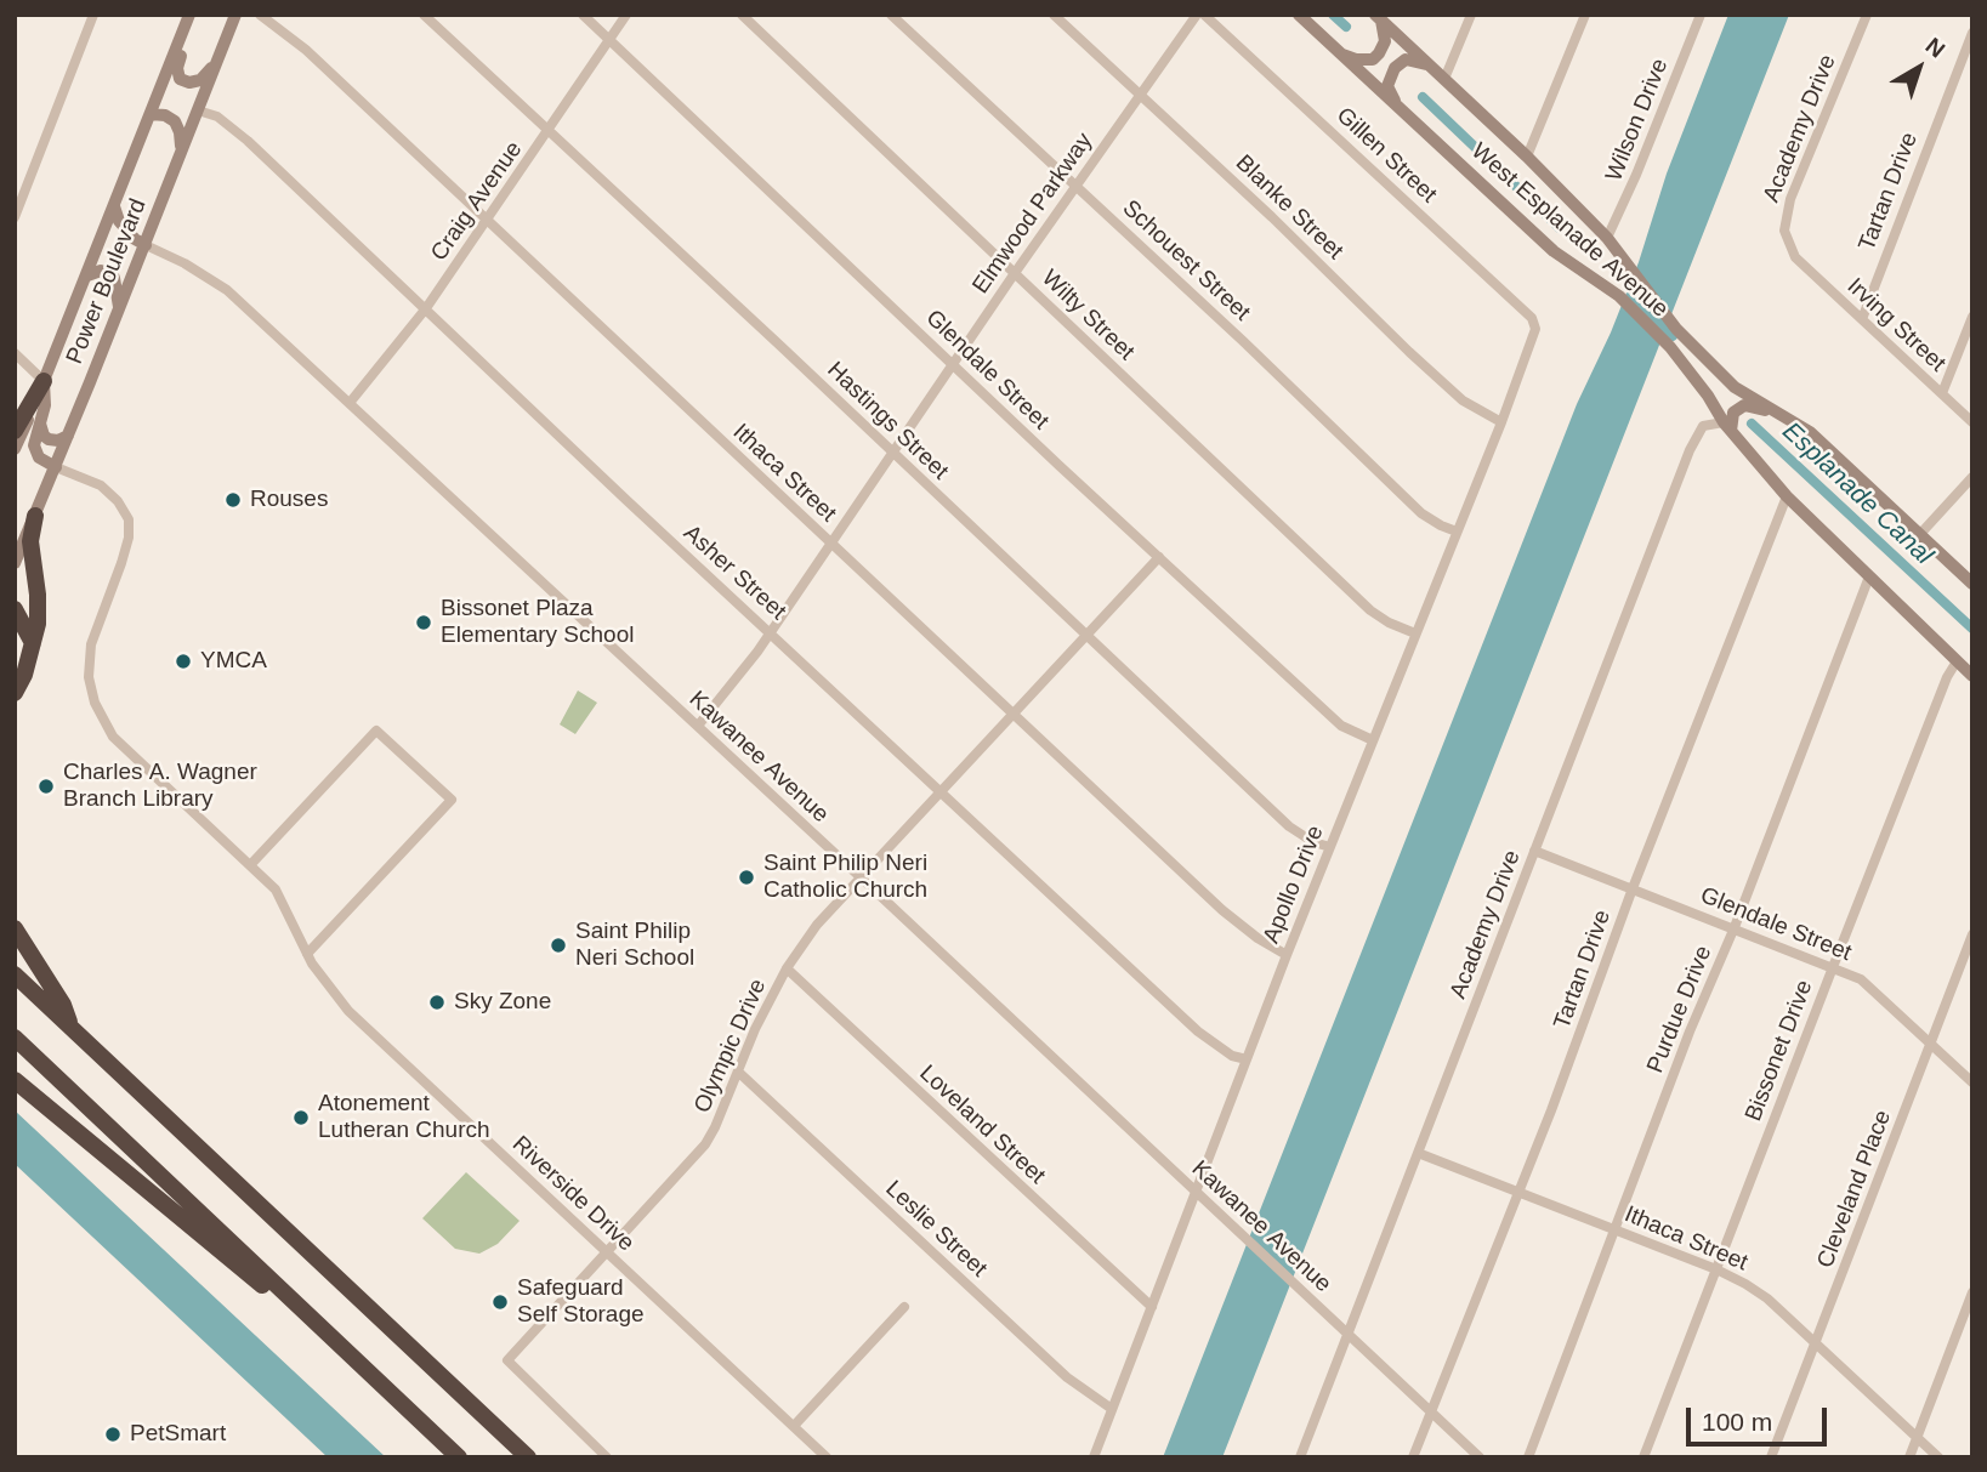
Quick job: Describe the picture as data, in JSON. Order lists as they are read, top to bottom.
{
  "streets": {
    "main road": ["West Esplanade Avenue", "Power Boulevard"],
    "street": [
      "Wilson Drive",
      "Academy Drive",
      "Gillen Street",
      "Tartan Drive",
      "Craig Avenue",
      "Blanke Street",
      "Elmwood Parkway",
      "Schouest Street",
      "Wilty Street",
      "Irving Street",
      "Glendale Street",
      "Hastings Street",
      "Ithaca Street",
      "Asher Street",
      "Kawanee Avenue",
      "Apollo Drive",
      "Purdue Drive",
      "Olympic Drive",
      "Bissonet Drive",
      "Loveland Street",
      "Cleveland Place",
      "Riverside Drive",
      "Leslie Street"
    ]
  },
  "crossings": [
    ["Wilson Drive", "West Esplanade Avenue"],
    ["Academy Drive", "West Esplanade Avenue"],
    ["Academy Drive", "Irving Street"],
    ["Academy Drive", "Glendale Street"],
    ["Academy Drive", "Ithaca Street"],
    ["Academy Drive", "Kawanee Avenue"],
    ["Gillen Street", "Apollo Drive"],
    ["Tartan Drive", "West Esplanade Avenue"],
    ["Tartan Drive", "Irving Street"],
    ["Tartan Drive", "Glendale Street"],
    ["Tartan Drive", "Ithaca Street"],
    ["Tartan Drive", "Kawanee Avenue"],
    ["Craig Avenue", "Glendale Street"],
    ["Craig Avenue", "Hastings Street"],
    ["Craig Avenue", "Ithaca Street"],
    ["Craig Avenue", "Asher Street"],
    ["Craig Avenue", "Kawanee Avenue"],
    ["Blanke Street", "Elmwood Parkway"],
    ["Blanke Street", "Apollo Drive"],
    ["Elmwood Parkway", "Schouest Street"],
    ["Elmwood Parkway", "Wilty Street"],
    ["Elmwood Parkway", "Glendale Street"],
    ["Elmwood Parkway", "Hastings Street"],
    ["Elmwood Parkway", "Ithaca Street"],
    ["Elmwood Parkway", "Asher Street"],
    ["Elmwood Parkway", "Kawanee Avenue"],
    ["West Esplanade Avenue", "Purdue Drive"],
    ["West Esplanade Avenue", "Bissonet Drive"],
    ["Schouest Street", "Apollo Drive"],
    ["Power Boulevard", "Asher Street"],
    ["Power Boulevard", "Kawanee Avenue"],
    ["Power Boulevard", "Riverside Drive"],
    ["Wilty Street", "Apollo Drive"],
    ["Glendale Street", "Apollo Drive"],
    ["Glendale Street", "Purdue Drive"],
    ["Glendale Street", "Olympic Drive"],
    ["Glendale Street", "Bissonet Drive"],
    ["Glendale Street", "Cleveland Place"],
    ["Hastings Street", "Apollo Drive"],
    ["Hastings Street", "Olympic Drive"],
    ["Ithaca Street", "Apollo Drive"],
    ["Ithaca Street", "Purdue Drive"],
    ["Ithaca Street", "Olympic Drive"],
    ["Ithaca Street", "Bissonet Drive"],
    ["Ithaca Street", "Cleveland Place"],
    ["Asher Street", "Apollo Drive"],
    ["Asher Street", "Olympic Drive"],
    ["Kawanee Avenue", "Apollo Drive"],
    ["Kawanee Avenue", "Olympic Drive"],
    ["Apollo Drive", "Loveland Street"],
    ["Apollo Drive", "Leslie Street"],
    ["Olympic Drive", "Loveland Street"],
    ["Olympic Drive", "Riverside Drive"],
    ["Olympic Drive", "Leslie Street"]
  ],
  "water": ["Esplanade Canal"],
  "places": [
    "Rouses",
    "Bissonet Plaza Elementary School",
    "YMCA",
    "Charles A. Wagner Branch Library",
    "Saint Philip Neri Catholic Church",
    "Saint Philip Neri School",
    "Sky Zone",
    "Atonement Lutheran Church",
    "Safeguard Self Storage",
    "PetSmart"
  ],
  "scale_bar": "100 m",
  "north": "top right"
}
